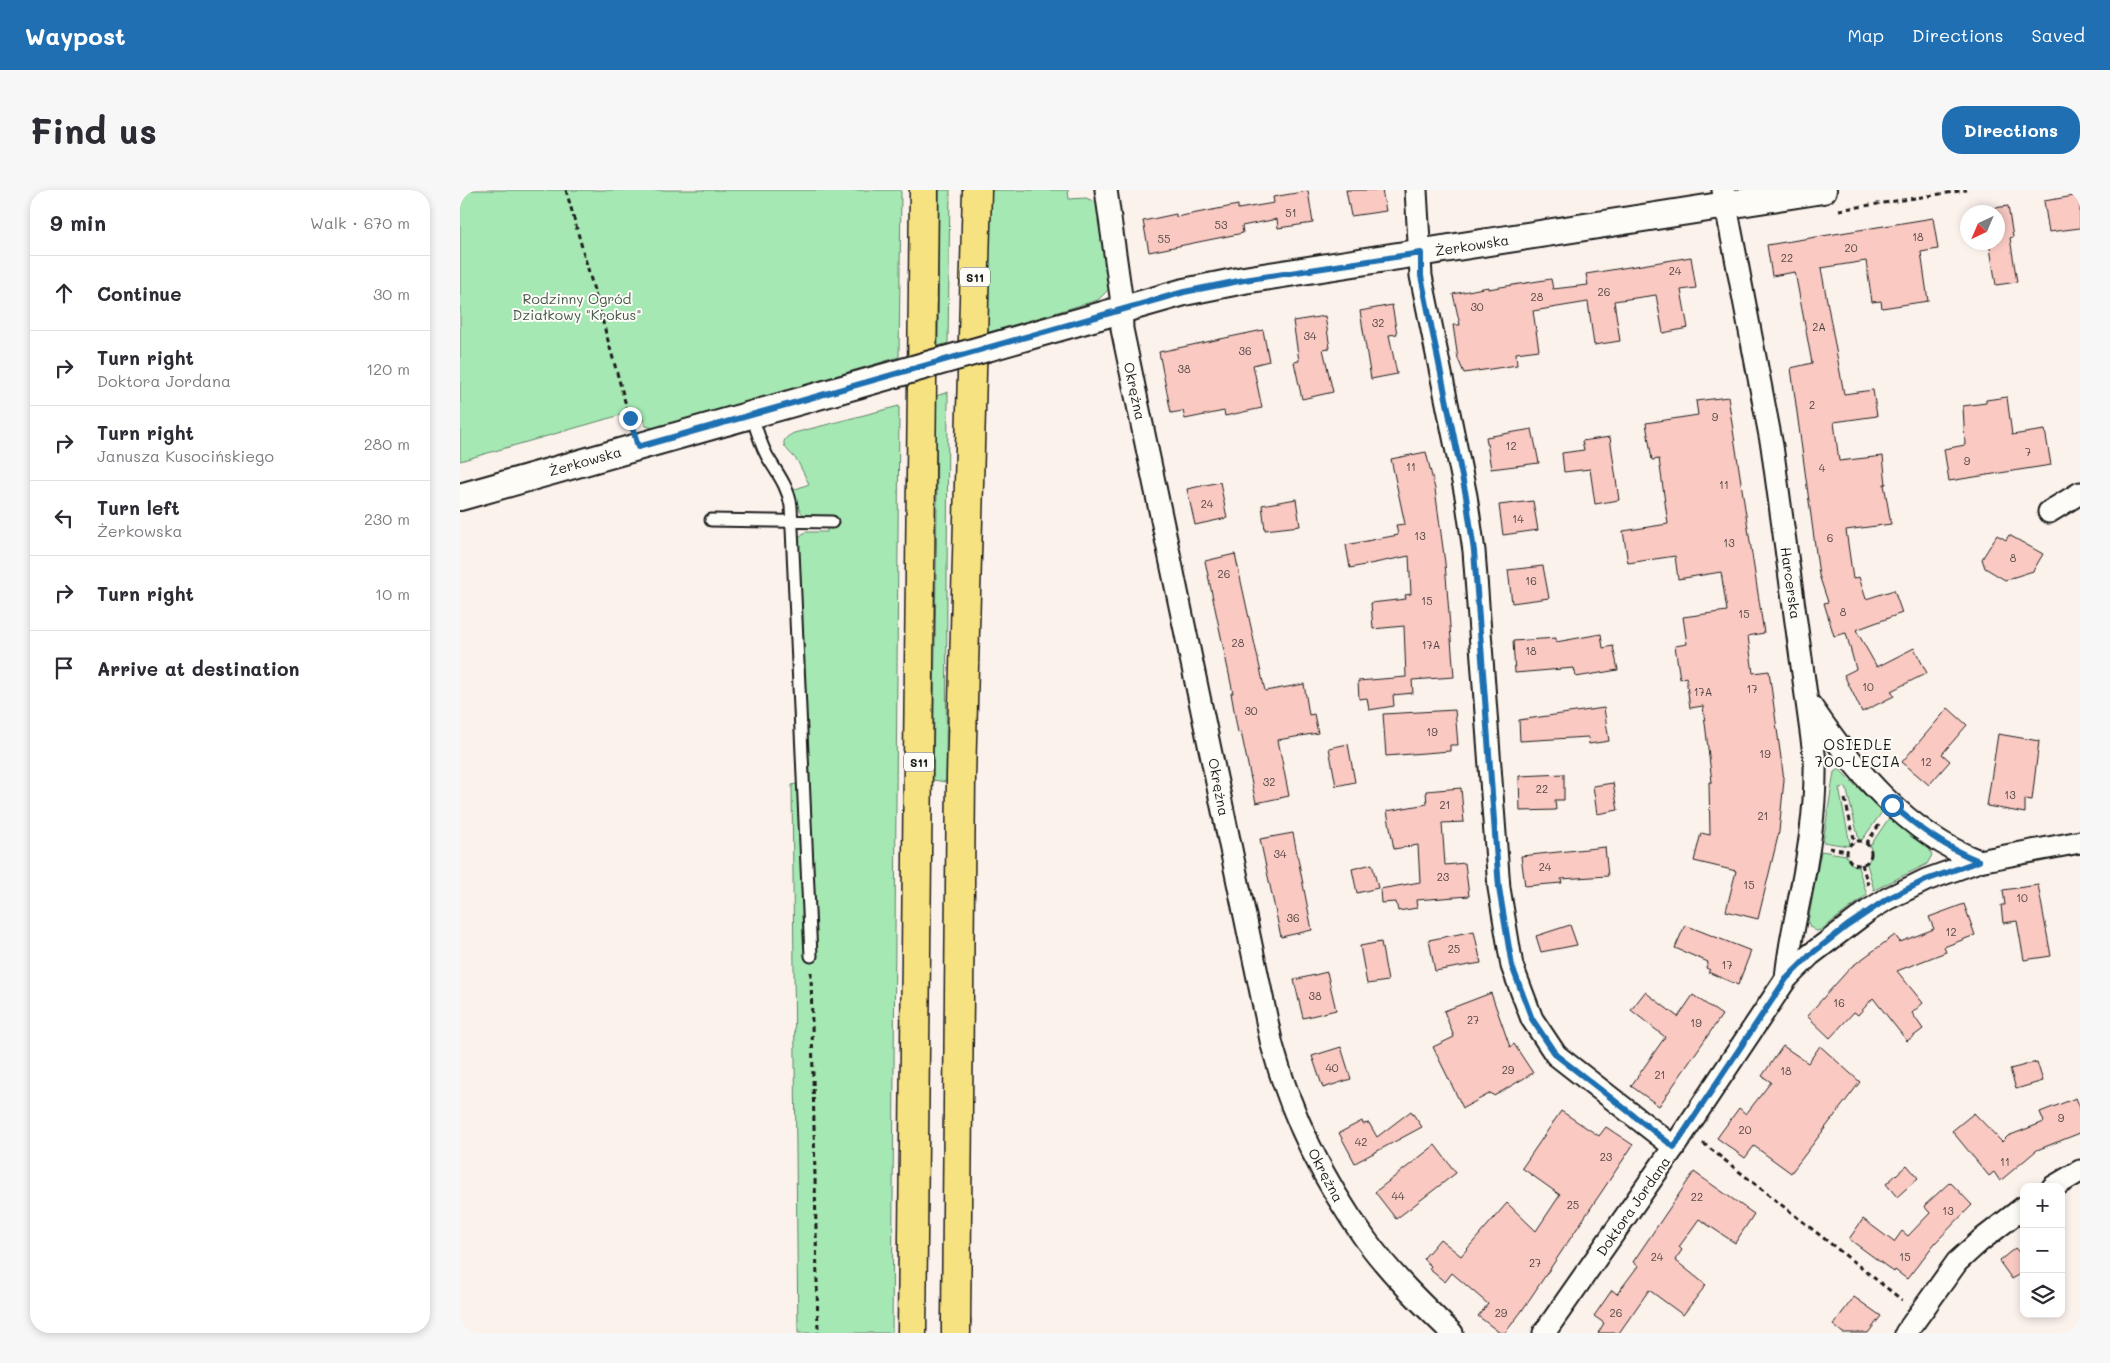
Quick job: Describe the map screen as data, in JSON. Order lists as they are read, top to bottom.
{
  "streets": {
    "highway": ["S11"],
    "street": [
      "Żerkowska",
      "Okrężna",
      "Harcerska",
      "Doktora Jordana"
    ]
  },
  "crossings": [
    ["Żerkowska", "Okrężna"],
    ["Żerkowska", "Harcerska"],
    ["Harcerska", "Doktora Jordana"]
  ],
  "districts": ["OSIEDLE 700-LECIA"],
  "parks": ["Rodzinny Ogród Działkowy \"Krokus\""],
  "house_numbers": [
    "51",
    "53",
    "18",
    "55",
    "20",
    "22",
    "24",
    "26",
    "28",
    "30",
    "32",
    "2A",
    "34",
    "36",
    "38",
    "2",
    "9",
    "12",
    "7",
    "9",
    "11",
    "4",
    "11",
    "24",
    "14",
    "13",
    "6",
    "13",
    "8",
    "26",
    "16",
    "15",
    "8",
    "15",
    "28",
    "17A",
    "18",
    "10",
    "17",
    "17A",
    "30",
    "19",
    "19",
    "12",
    "32",
    "22",
    "13",
    "21",
    "21",
    "34",
    "24",
    "23",
    "15",
    "10",
    "36",
    "12",
    "25",
    "17",
    "38",
    "16",
    "27",
    "19",
    "40",
    "29",
    "18",
    "21",
    "9",
    "20",
    "42",
    "23",
    "11",
    "44",
    "22",
    "25",
    "13",
    "24",
    "15",
    "27",
    "29",
    "26"
  ],
  "north": "bottom left",
  "page": {
    "header": "Waypost",
    "nav": ["Map", "Directions", "Saved"],
    "buttons": "Directions",
    "title": "Find us",
    "heading": ["9 min", "Walk · 670 m"],
    "list": [
      ["Continue", "30 m"],
      ["Turn right", "Doktora Jordana", "120 m"],
      ["Turn right", "Janusza Kusocińskiego", "280 m"],
      ["Turn left", "Żerkowska", "230 m"],
      ["Turn right", "10 m"],
      "Arrive at destination"
    ],
    "map_buttons": ["+", "−"]
  }
}
